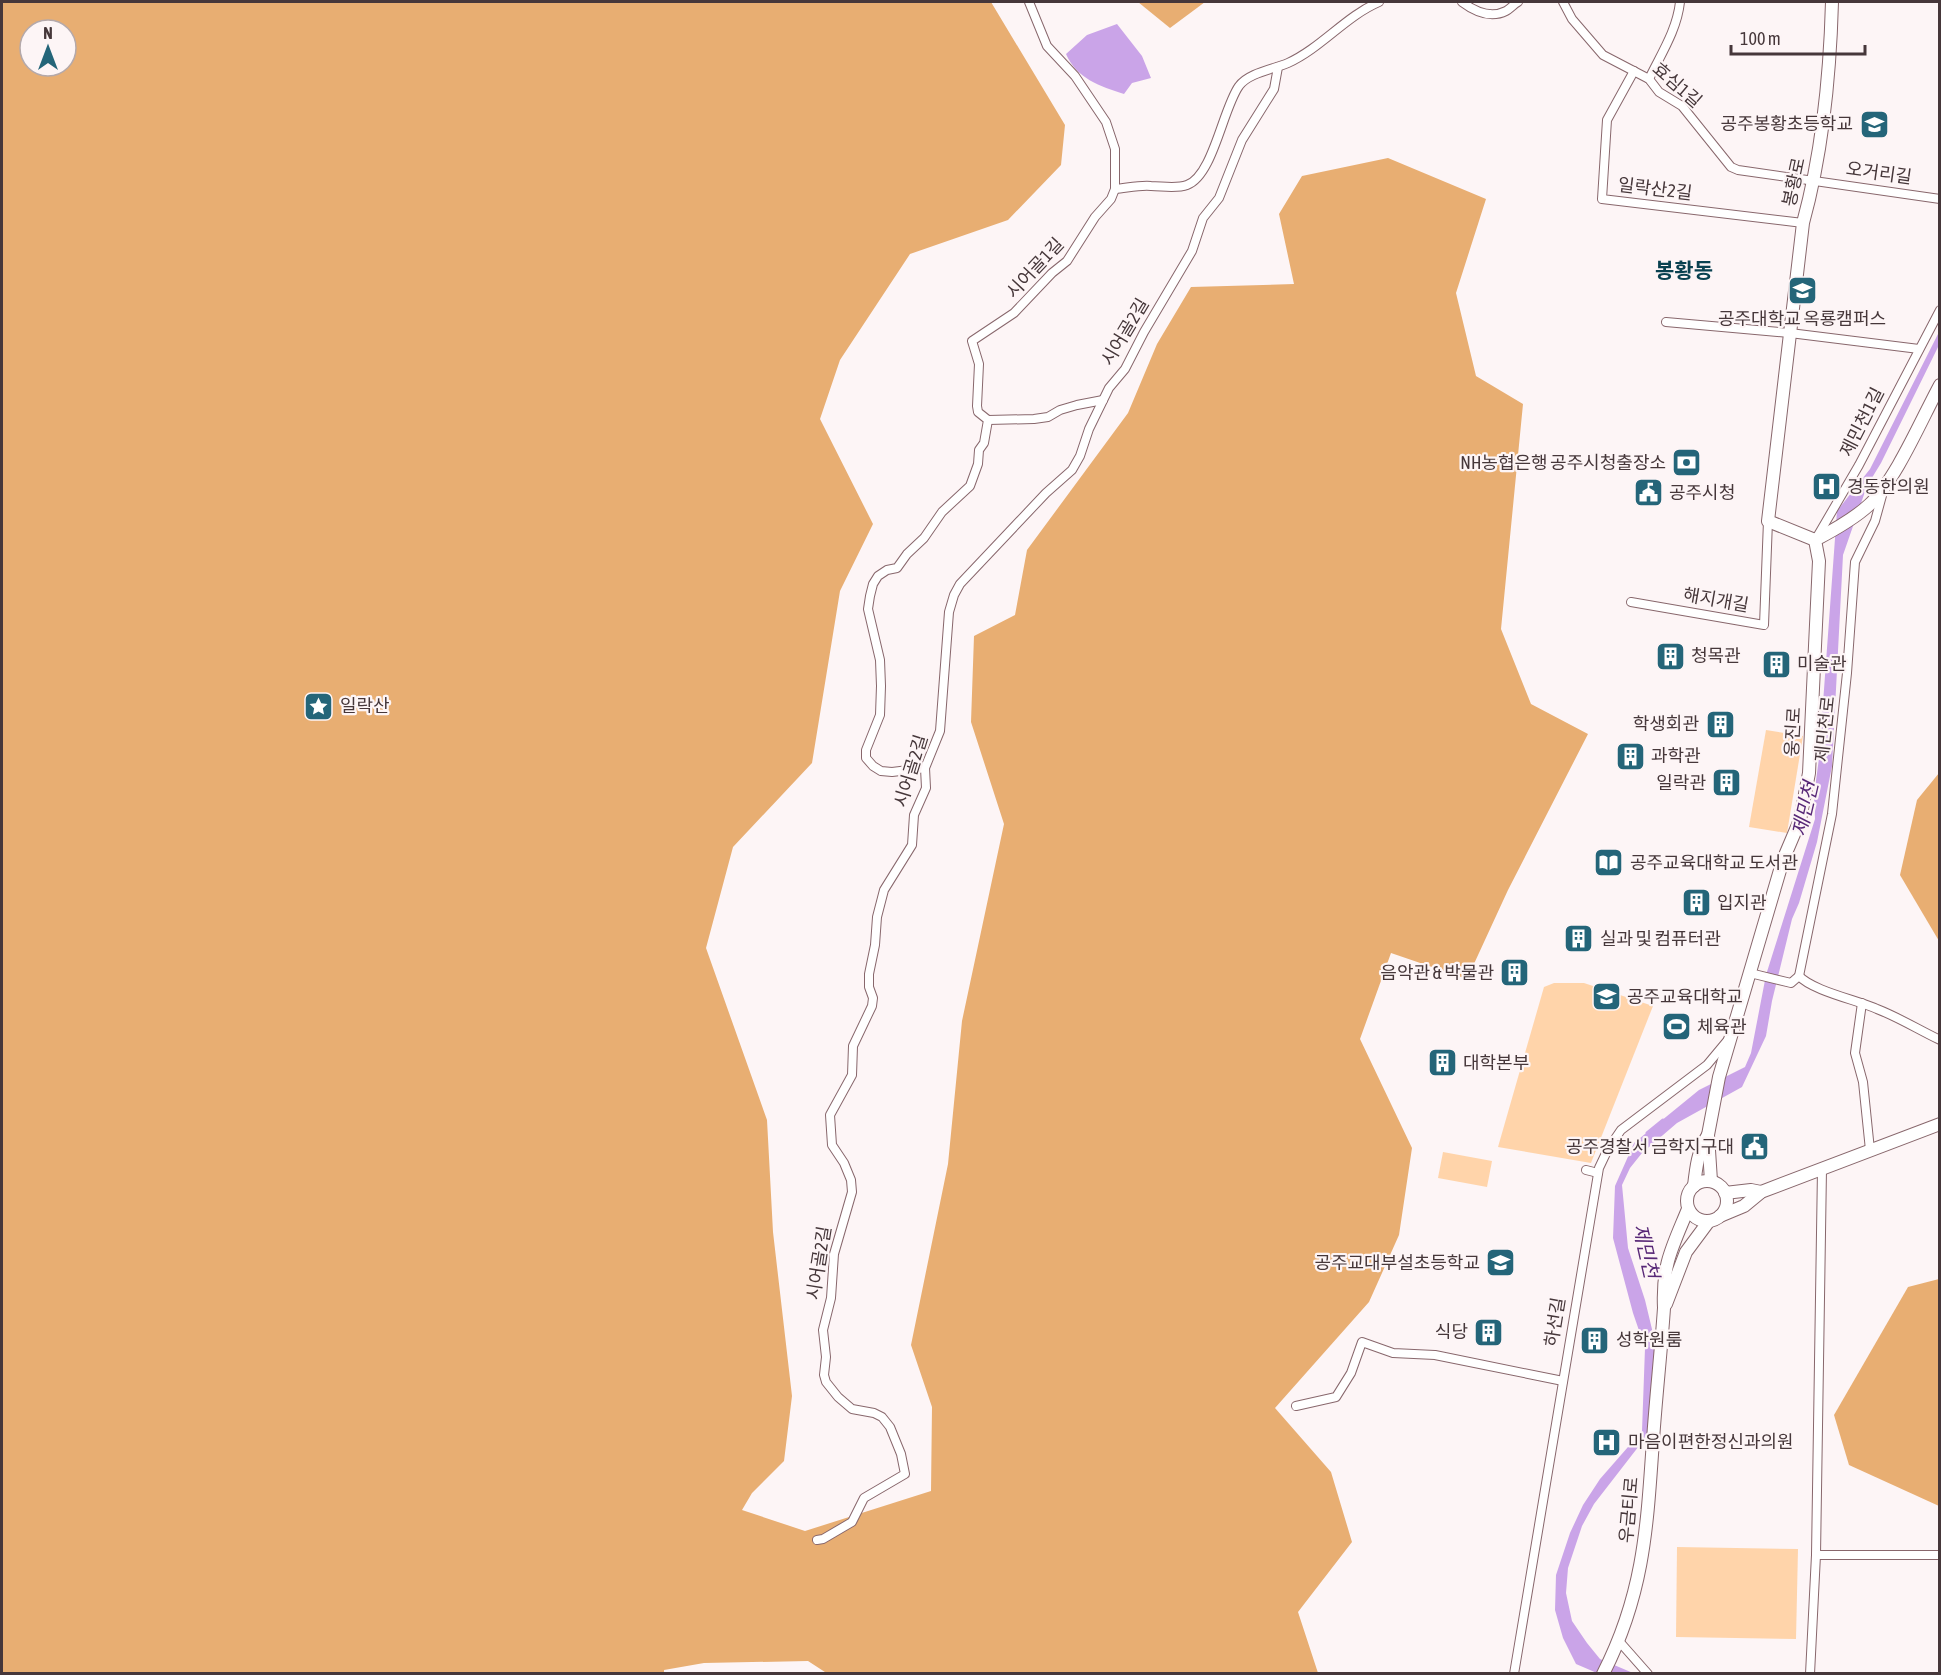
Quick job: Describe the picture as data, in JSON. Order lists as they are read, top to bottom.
{
  "streets": {
    "main road": ["봉황로", "웅진로", "우금티로"],
    "street": [
      "효심1길",
      "오거리길",
      "일락산2길",
      "시어골1길",
      "시어골2길",
      "제민천1길",
      "해지개길",
      "제민천로",
      "하선길"
    ]
  },
  "crossings": [
    ["효심1길", "오거리길"],
    ["효심1길", "봉황로"],
    ["효심1길", "일락산2길"],
    ["오거리길", "봉황로"],
    ["봉황로", "일락산2길"],
    ["봉황로", "해지개길"],
    ["제민천1길", "웅진로"],
    ["웅진로", "하선길"]
  ],
  "districts": ["봉황동"],
  "water": ["제민천"],
  "places": {
    "school or university": [
      "공주봉황초등학교",
      "공주대학교 옥룡캠퍼스",
      "공주교육대학교",
      "공주교대부설초등학교"
    ],
    "bank": ["NH농협은행 공주시청출장소"],
    "hospital": ["경동한의원", "마음이편한정신과의원"],
    "public building": ["공주시청", "공주경찰서 금학지구대"],
    "building": [
      "청목관",
      "미술관",
      "학생회관",
      "과학관",
      "일락관",
      "입지관",
      "실과 및 컴퓨터관",
      "음악관 & 박물관",
      "대학본부",
      "식당",
      "성학원룸"
    ],
    "place": ["일락산"],
    "library": ["공주교육대학교 도서관"],
    "sports": ["체육관"]
  },
  "scale_bar": "100 m",
  "north": "top"
}
